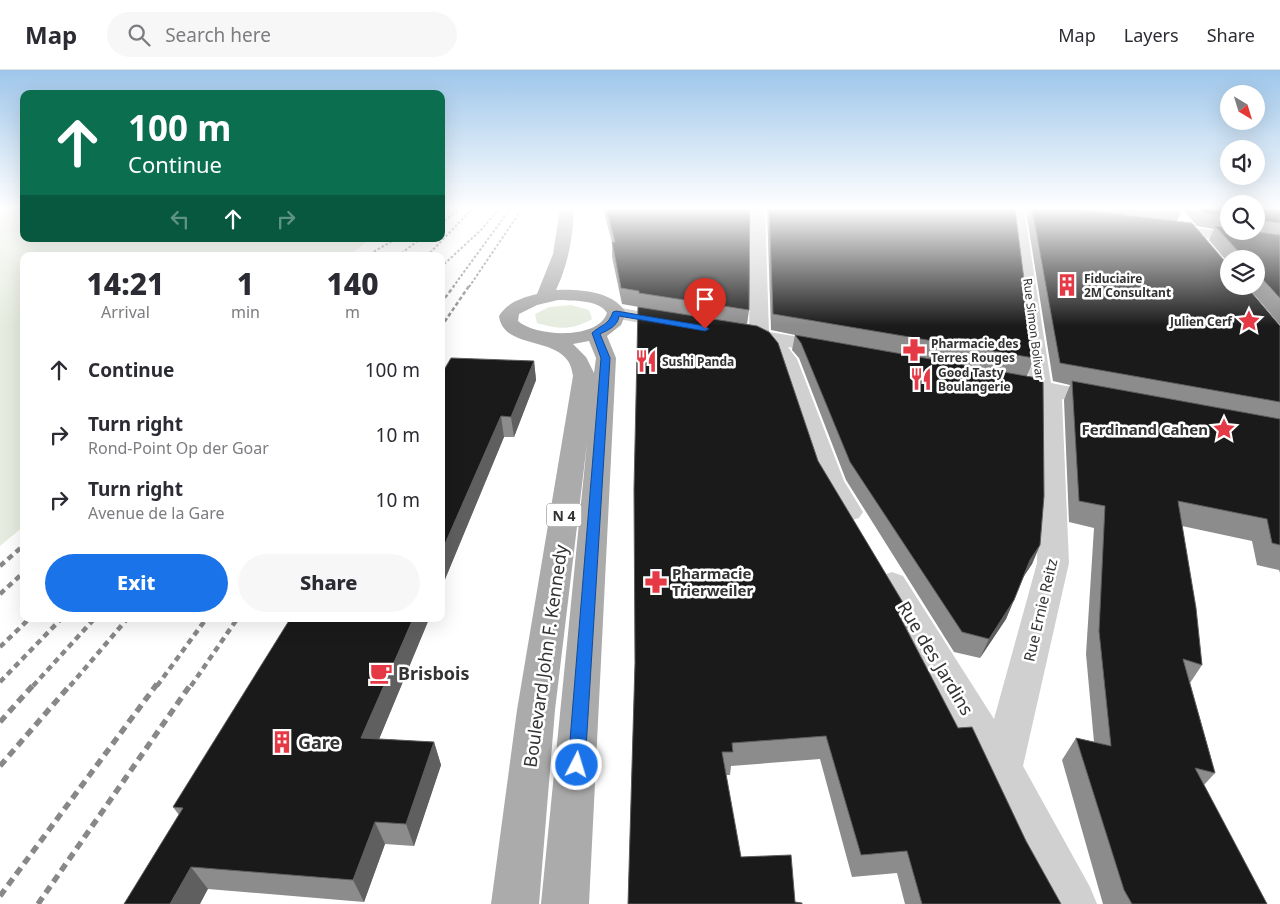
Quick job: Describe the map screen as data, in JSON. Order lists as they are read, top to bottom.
{
  "streets": {
    "main road": ["N 4", "Boulevard John F. Kennedy"],
    "street": ["Rue Simon Bolivar", "Rue Ernie Reitz", "Rue des Jardins"]
  },
  "crossings": [
    ["Rue Simon Bolivar", "Rue Ernie Reitz"],
    ["Rue Ernie Reitz", "Rue des Jardins"]
  ],
  "places": {
    "building": ["Fiduciaire 2M Consultant", "Gare"],
    "place": ["Julien Cerf", "Ferdinand Cahen"],
    "pharmacy": ["Pharmacie des Terres Rouges", "Pharmacie Trierweiler"],
    "restaurant": ["Sushi Panda", "Good Tasty Boulangerie"],
    "cafe": ["Brisbois"]
  },
  "north": "bottom right",
  "page": {
    "header": "Map",
    "search": "Search here",
    "nav": ["Map", "Layers", "Share"],
    "turn": ["100 m", "Continue"],
    "eta": [
      "14:21",
      "Arrival",
      "1",
      "min",
      "140",
      "m"
    ],
    "list": [
      {
        "name": "Continue",
        "value": "100 m"
      },
      {
        "name": "Turn right",
        "note": "Rond-Point Op der Goar",
        "value": "10 m"
      },
      {
        "name": "Turn right",
        "note": "Avenue de la Gare",
        "value": "10 m"
      }
    ],
    "buttons": ["Exit", "Share"]
  }
}
